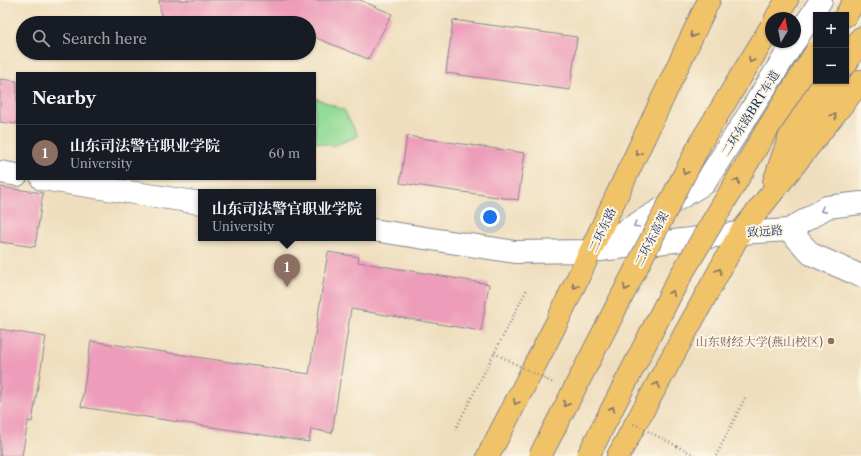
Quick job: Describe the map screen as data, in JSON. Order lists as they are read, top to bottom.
{
  "streets": {
    "highway": ["二环东路", "二环东高架"],
    "street": ["二环东路BRT车道", "致远路"]
  },
  "crossings": [
    ["二环东路BRT车道", "二环东路"],
    ["二环东路BRT车道", "致远路"],
    ["二环东路", "致远路"]
  ],
  "one_way": ["二环东路BRT车道"],
  "places": ["山东财经大学(燕山校区)"],
  "north": "top",
  "page": {
    "map_buttons": ["+", "−"],
    "search": "Search here",
    "heading": "Nearby",
    "list": [
      {
        "mark": "1",
        "name": "山东司法警官职业学院",
        "note": "University",
        "value": "60 m"
      }
    ],
    "popup": ["山东司法警官职业学院", "University"],
    "pins": "1"
  }
}
